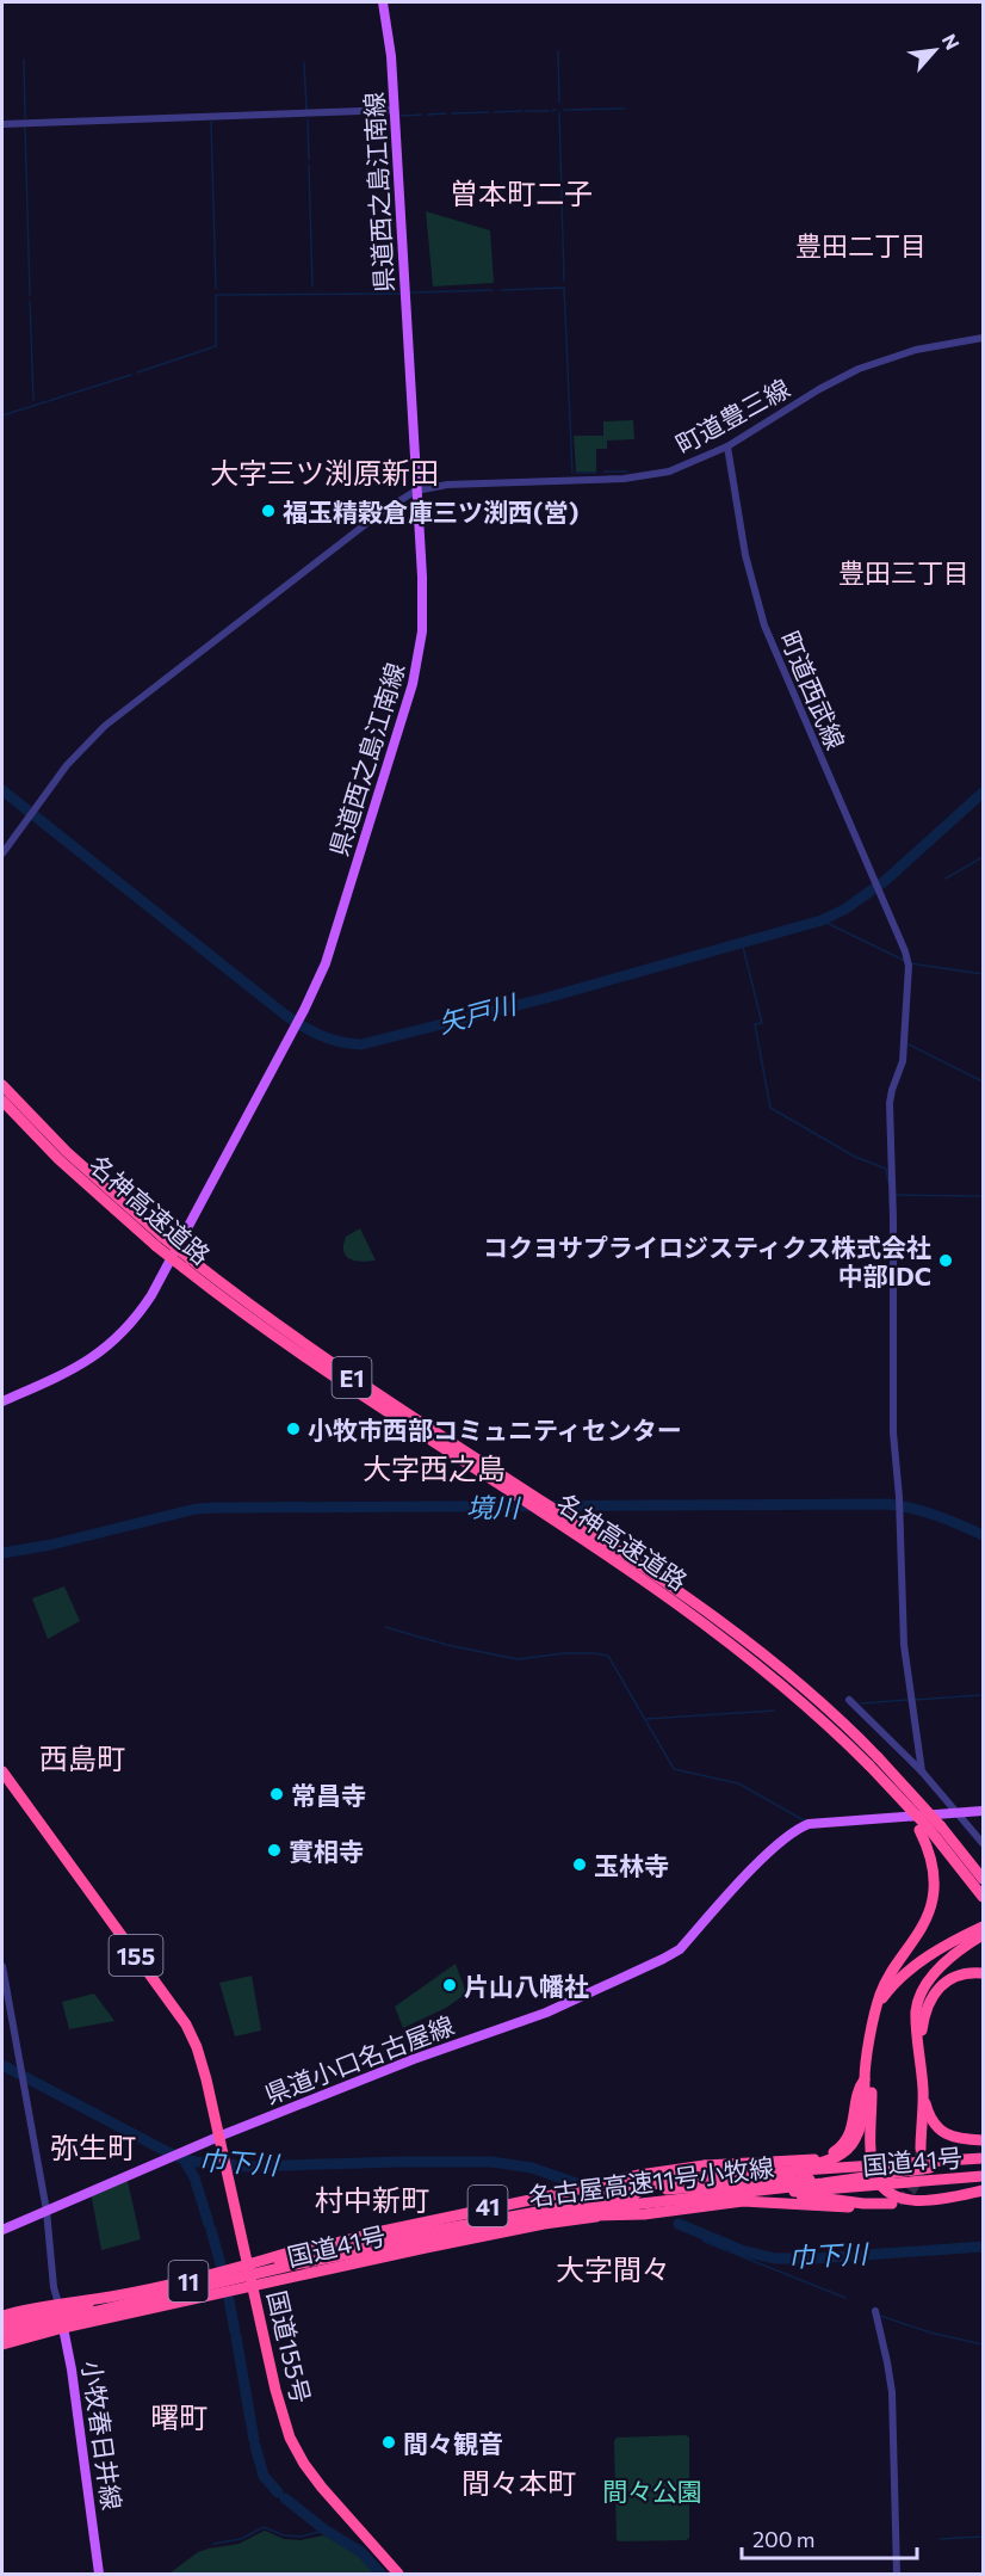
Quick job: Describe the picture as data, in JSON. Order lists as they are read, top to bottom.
{
  "streets": {
    "highway": [
      "名神高速道路",
      "E1",
      "155",
      "国道41号",
      "名古屋高速11号小牧線",
      "41",
      "11",
      "国道155号"
    ],
    "main road": ["県道西之島江南線", "県道小口名古屋線", "小牧春日井線"],
    "street": ["町道豊三線", "町道西武線"]
  },
  "crossings": [
    ["県道西之島江南線", "町道豊三線"],
    ["町道豊三線", "町道西武線"],
    ["県道小口名古屋線", "国道155号"],
    ["国道41号", "11"],
    ["国道41号", "国道155号"],
    ["国道41号", "小牧春日井線"]
  ],
  "districts": [
    "曽本町二子",
    "豊田二丁目",
    "大字三ツ渕原新田",
    "豊田三丁目",
    "大字西之島",
    "西島町",
    "弥生町",
    "村中新町",
    "大字間々",
    "曙町",
    "間々本町"
  ],
  "water": ["矢戸川", "境川", "巾下川"],
  "parks": ["間々公園"],
  "places": [
    "福玉精穀倉庫三ツ渕西(営)",
    "コクヨサプライロジスティクス株式会社 中部IDC",
    "小牧市西部コミュニティセンター",
    "常昌寺",
    "實相寺",
    "玉林寺",
    "片山八幡社",
    "間々観音"
  ],
  "scale_bar": "200 m",
  "north": "top right"
}
